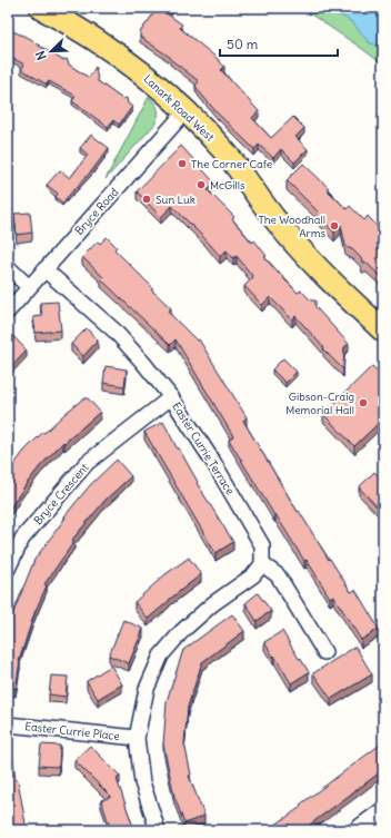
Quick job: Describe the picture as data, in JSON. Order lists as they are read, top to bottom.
{
  "streets": {
    "main road": ["Lanark Road West"],
    "street": [
      "Bryce Road",
      "Easter Currie Terrace",
      "Bryce Crescent",
      "Easter Currie Place"
    ]
  },
  "crossings": [
    ["Lanark Road West", "Bryce Road"],
    ["Bryce Road", "Easter Currie Terrace"],
    ["Easter Currie Terrace", "Bryce Crescent"]
  ],
  "places": [
    "The Corner Cafe",
    "McGills",
    "Sun Luk",
    "The Woodhall Arms",
    "Gibson-Craig Memorial Hall"
  ],
  "scale_bar": "50 m",
  "north": "bottom left"
}
